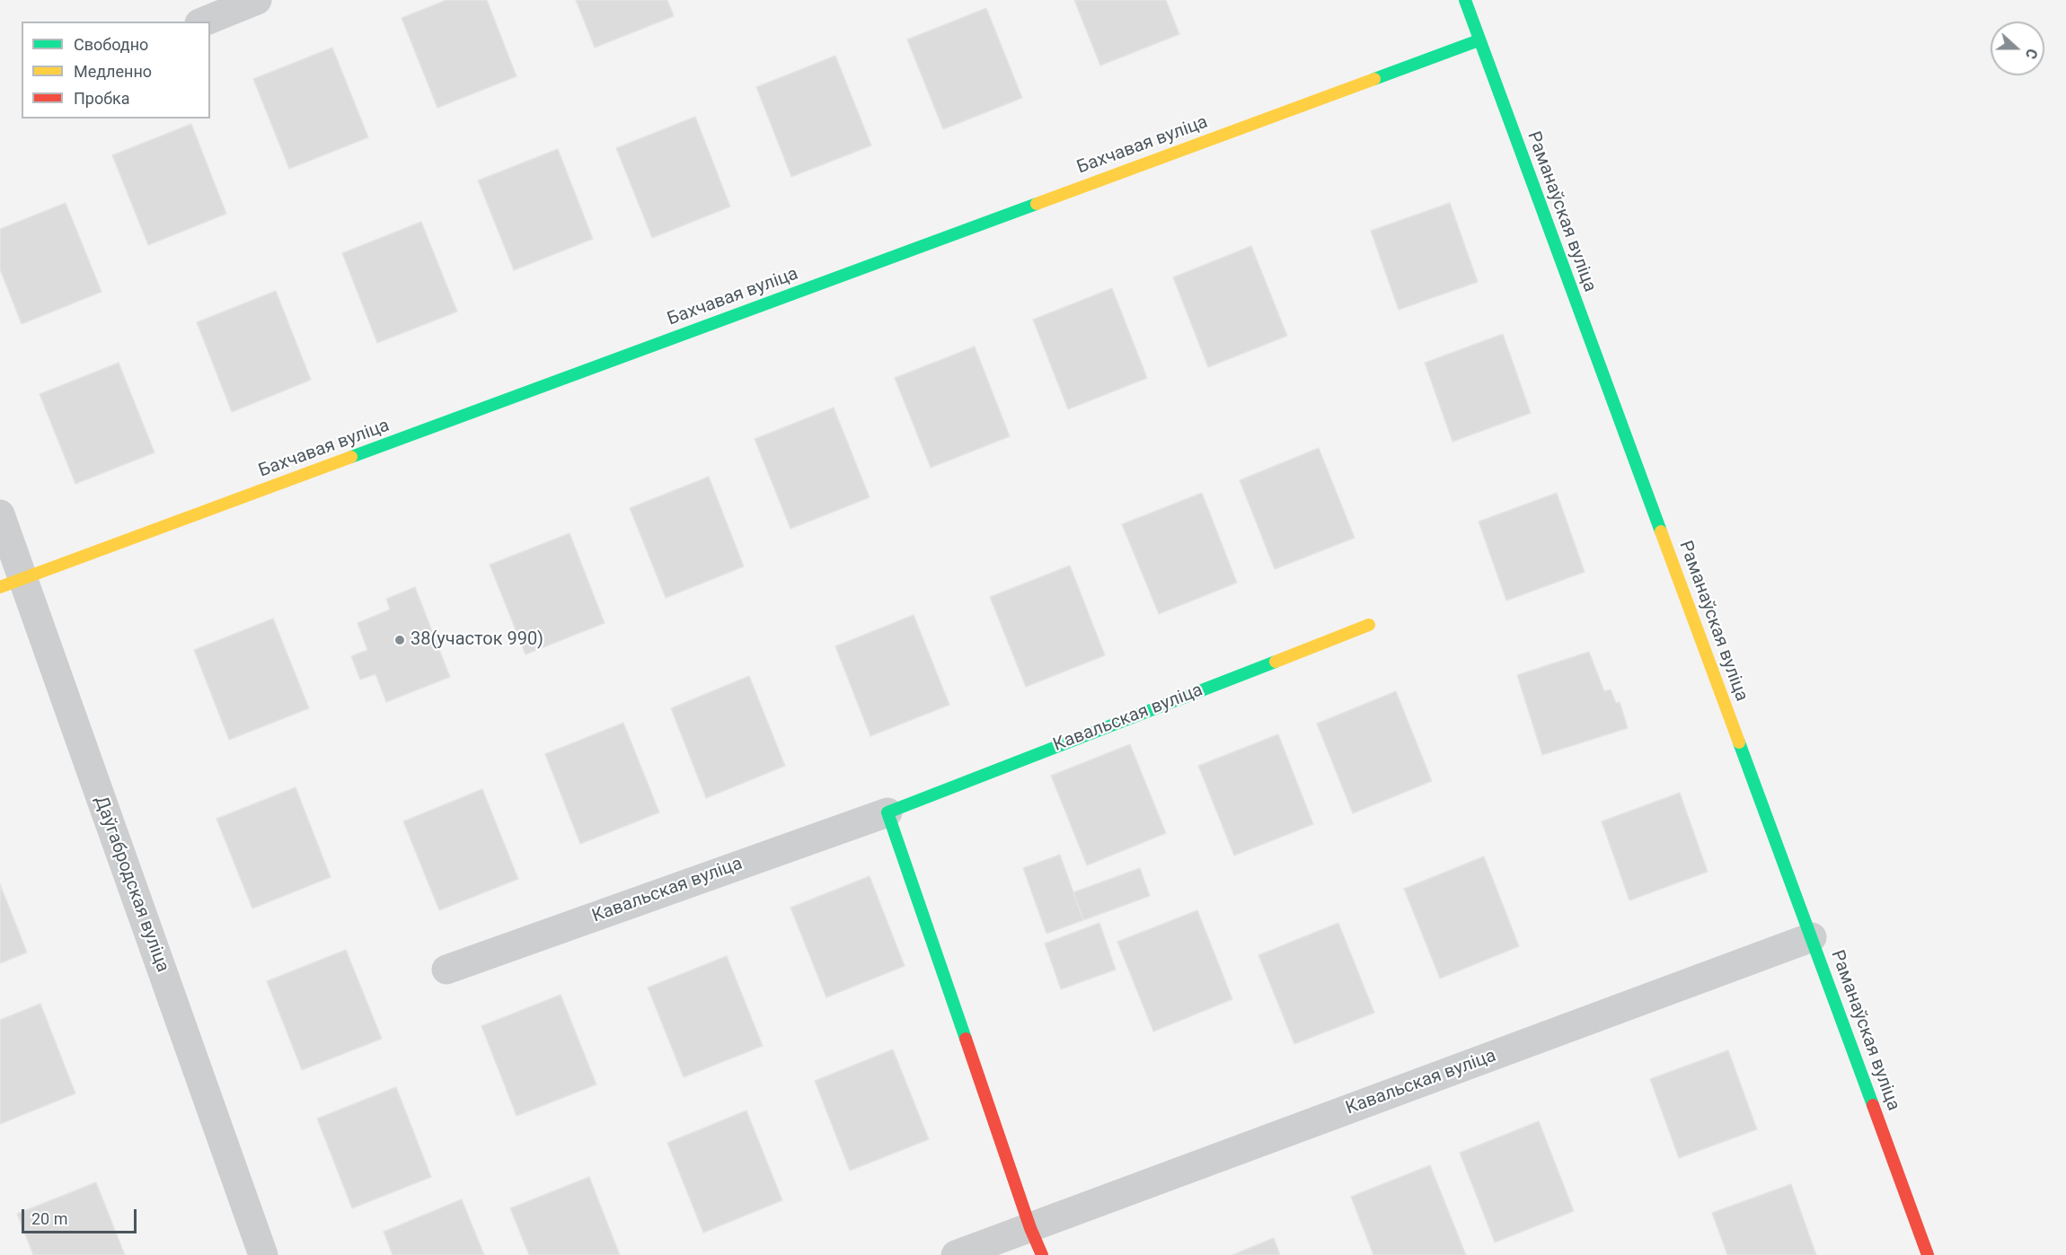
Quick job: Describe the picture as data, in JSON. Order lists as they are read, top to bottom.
{
  "streets": {
    "street": [
      "Бахчавая вуліца",
      "Раманаўская вуліца",
      "Кавальская вуліца",
      "Даўгабродская вуліца"
    ]
  },
  "crossings": [
    ["Бахчавая вуліца", "Раманаўская вуліца"],
    ["Бахчавая вуліца", "Даўгабродская вуліца"],
    ["Раманаўская вуліца", "Кавальская вуліца"]
  ],
  "places": ["38(участок 990)"],
  "legend": ["Свободно", "Медленно", "Пробка"],
  "scale_bar": "20 m",
  "north": "right"
}
